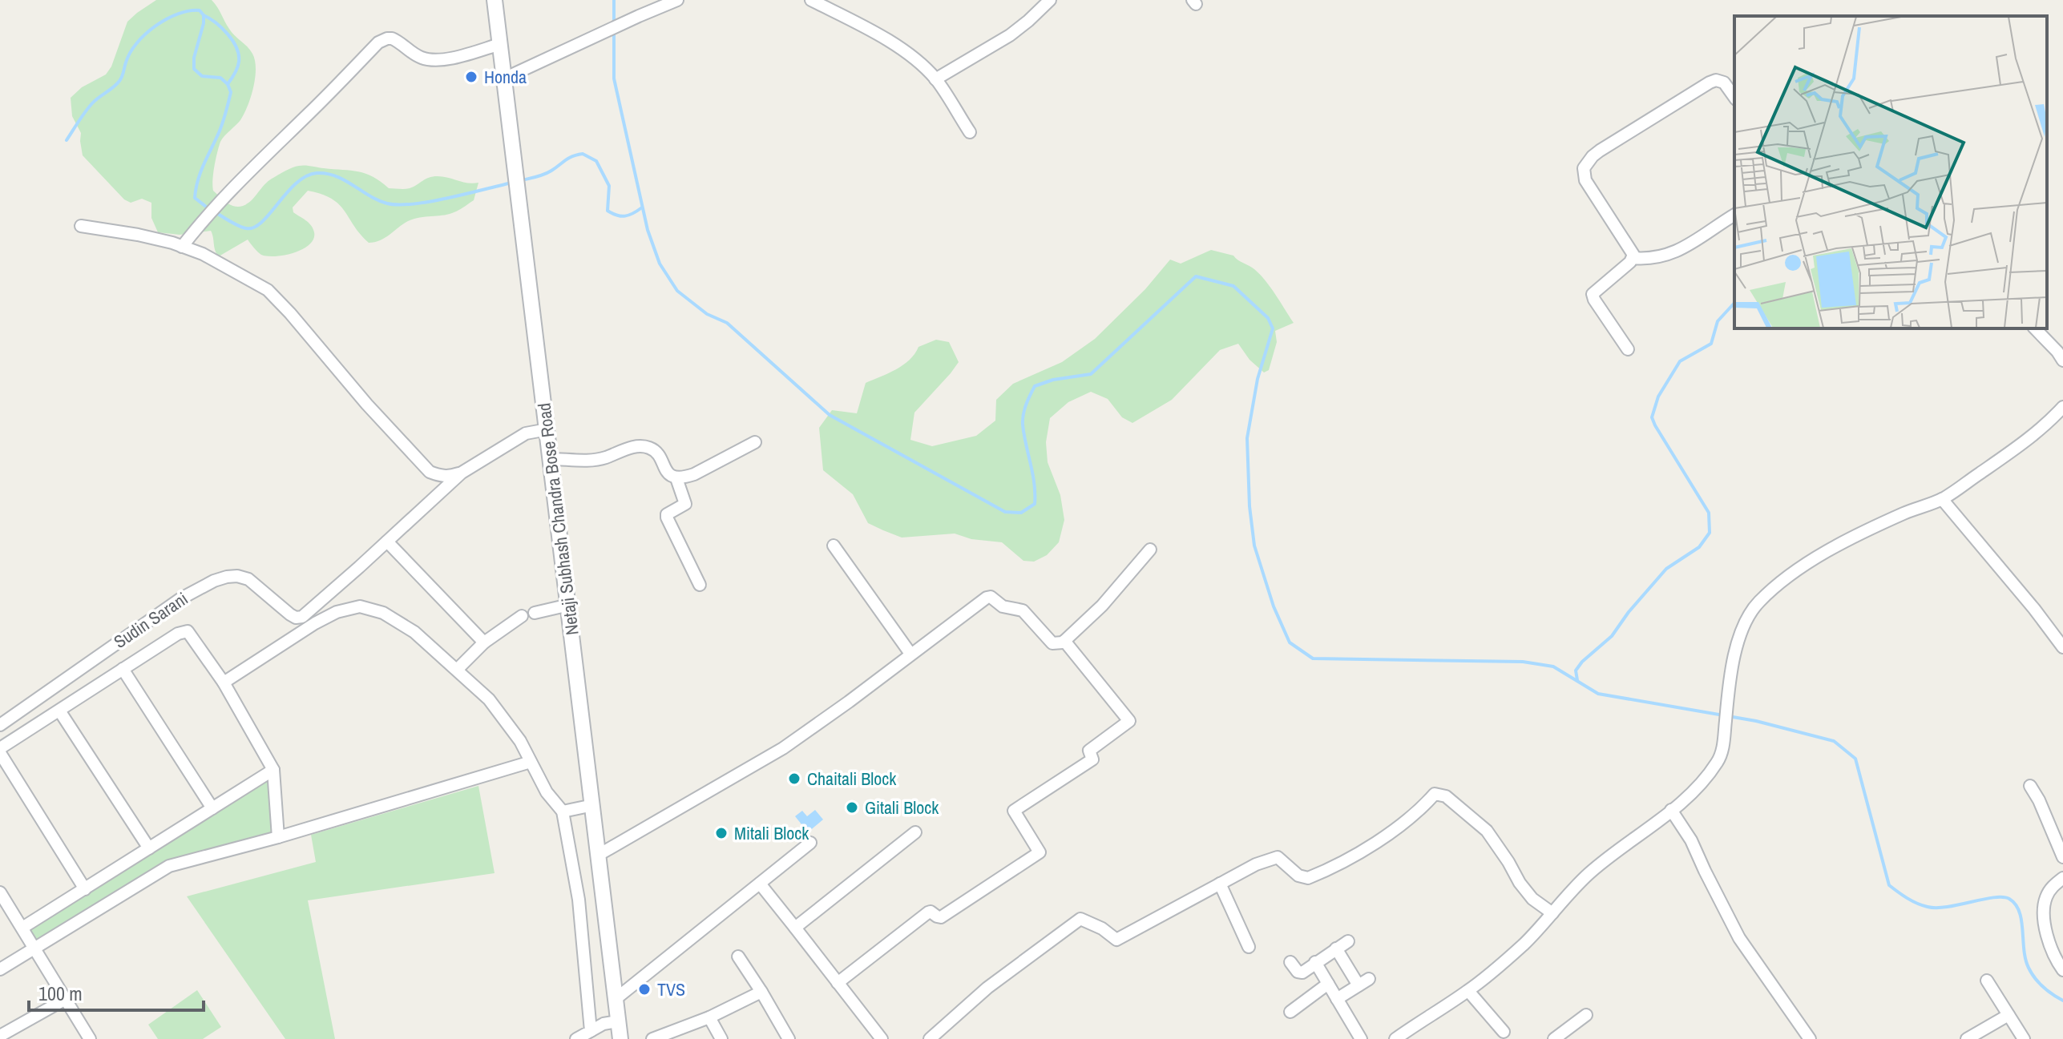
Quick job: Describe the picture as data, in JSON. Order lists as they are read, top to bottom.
{
  "streets": {
    "street": ["Netaji Subhash Chandra Bose Road", "Sudin Sarani"]
  },
  "places": [
    "Honda",
    "Chaitali Block",
    "Gitali Block",
    "Mitali Block",
    "TVS"
  ],
  "scale_bar": "100 m"
}
